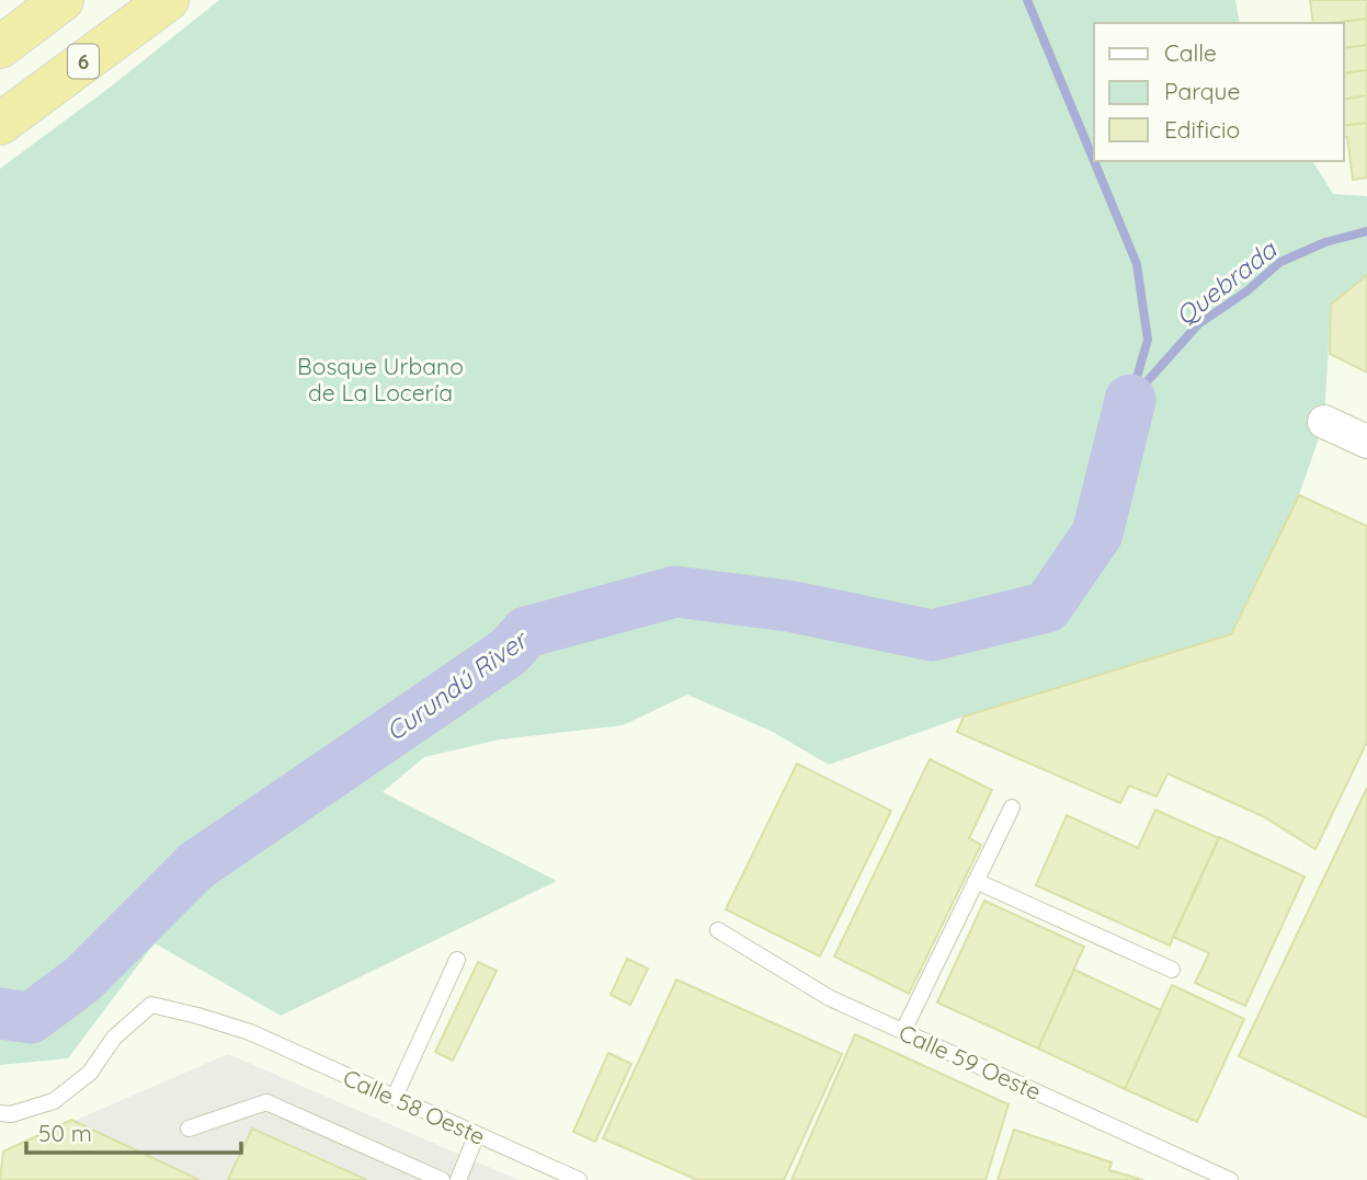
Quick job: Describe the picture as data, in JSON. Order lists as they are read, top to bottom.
{
  "streets": {
    "highway": ["6"],
    "lane": ["Calle 59 Oeste", "Calle 58 Oeste"]
  },
  "water": ["Quebrada", "Curundú River"],
  "parks": ["Bosque Urbano de La Locería"],
  "legend": ["Calle", "Parque", "Edificio"],
  "scale_bar": "50 m"
}
